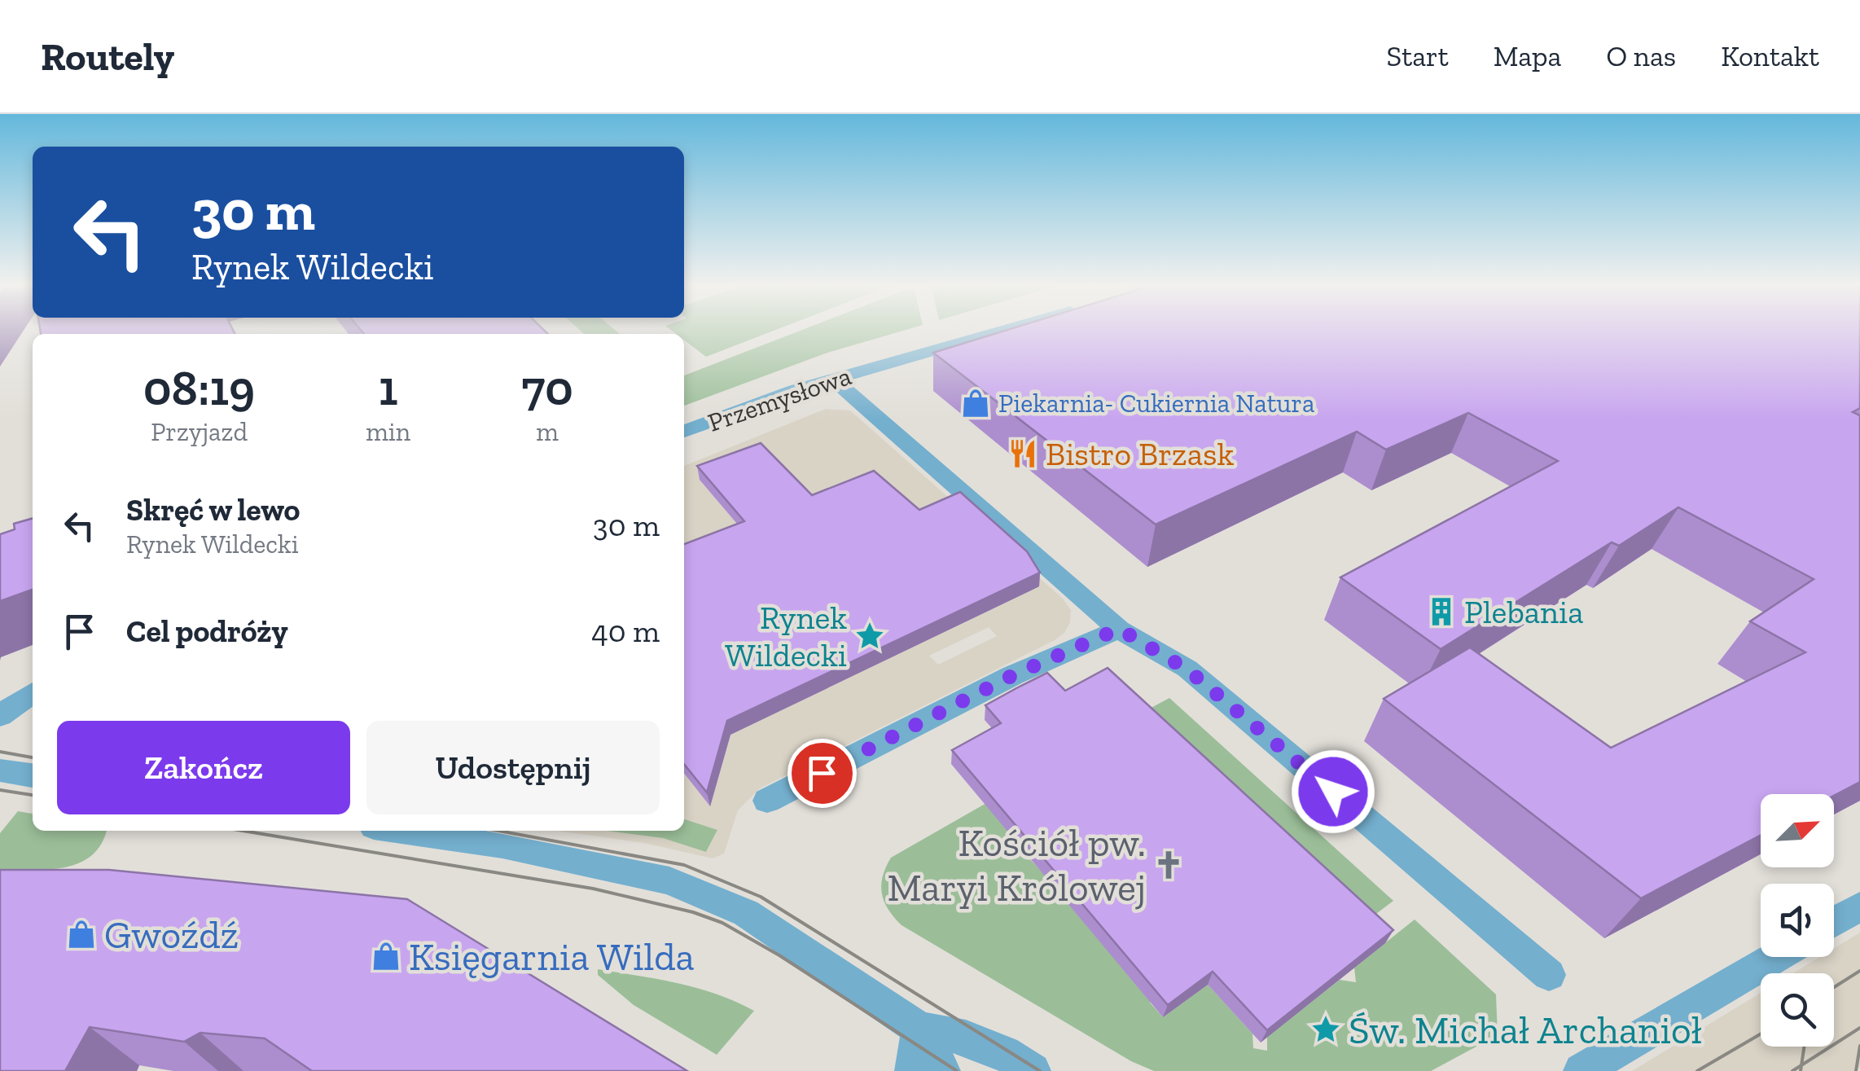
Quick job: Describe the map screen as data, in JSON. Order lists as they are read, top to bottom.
{
  "streets": {
    "street": ["Przemysłowa"]
  },
  "places": {
    "shop": ["Piekarnia- Cukiernia Natura", "Gwoźdź", "Księgarnia Wilda"],
    "restaurant": ["Bistro Brzask"],
    "building": ["Plebania"],
    "place": ["Rynek Wildecki", "Św. Michał Archanioł"],
    "church": ["Kościół pw. Maryi Królowej"]
  },
  "north": "top right",
  "page": {
    "header": "Routely",
    "nav": [
      "Start",
      "Mapa",
      "O nas",
      "Kontakt"
    ],
    "turn": ["30 m", "Rynek Wildecki"],
    "eta": [
      "08:19",
      "Przyjazd",
      "1",
      "min",
      "70",
      "m"
    ],
    "list": [
      {
        "name": "Skręć w lewo",
        "note": "Rynek Wildecki",
        "value": "30 m"
      },
      {
        "name": "Cel podróży",
        "value": "40 m"
      }
    ],
    "buttons": ["Zakończ", "Udostępnij"]
  }
}
